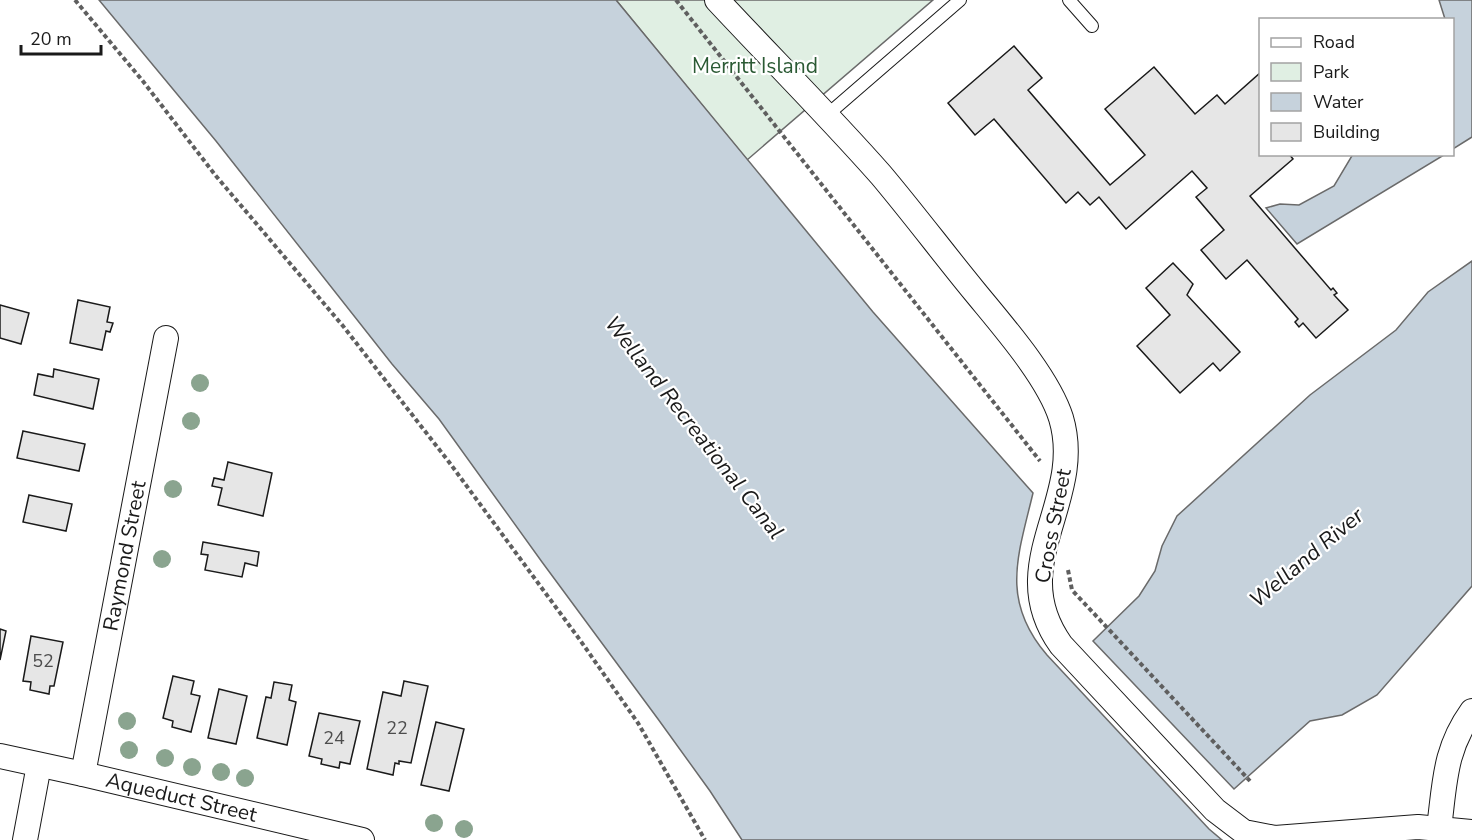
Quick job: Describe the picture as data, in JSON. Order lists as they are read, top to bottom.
{
  "streets": {
    "street": ["Cross Street", "Raymond Street", "Aqueduct Street"]
  },
  "crossings": [
    ["Raymond Street", "Aqueduct Street"]
  ],
  "water": ["Welland Recreational Canal", "Welland River"],
  "parks": ["Merritt Island"],
  "house_numbers": ["52", "22", "24"],
  "legend": [
    "Road",
    "Park",
    "Water",
    "Building"
  ],
  "scale_bar": "20 m"
}
